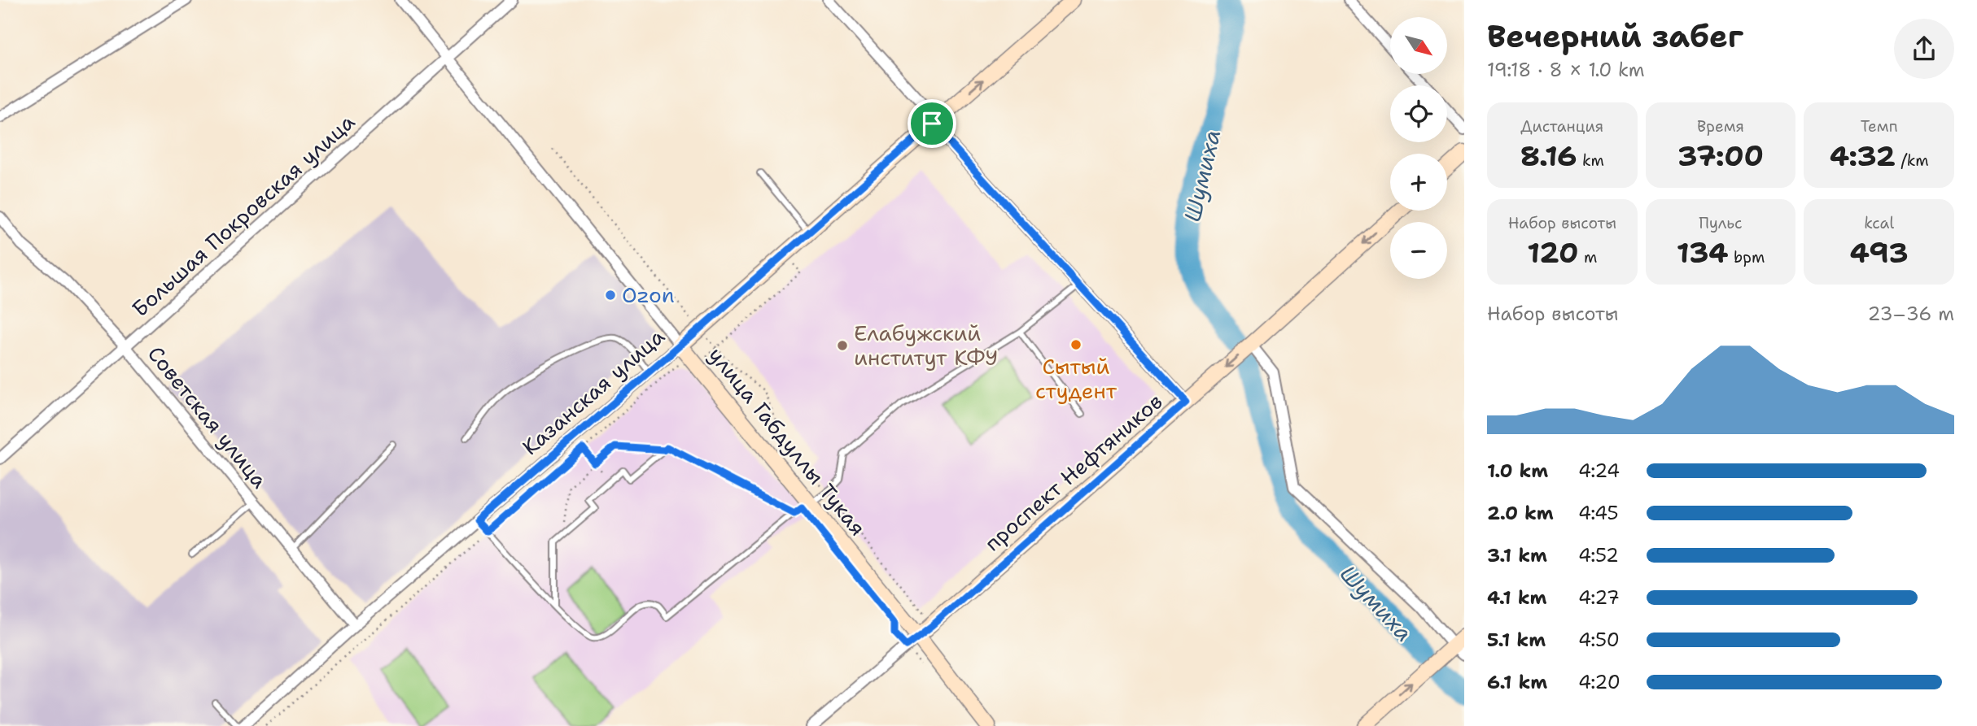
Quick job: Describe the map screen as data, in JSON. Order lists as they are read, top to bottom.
{
  "streets": {
    "main road": ["Казанская улица", "улица Габдуллы Тукая", "проспект Нефтяников"],
    "street": ["Большая Покровская улица", "Советская улица"]
  },
  "crossings": [
    ["Большая Покровская улица", "Советская улица"],
    ["Большая Покровская улица", "улица Габдуллы Тукая"],
    ["Казанская улица", "Советская улица"],
    ["Казанская улица", "улица Габдуллы Тукая"],
    ["улица Габдуллы Тукая", "проспект Нефтяников"]
  ],
  "one_way": ["проспект Нефтяников"],
  "water": ["Шумиха"],
  "places": ["Ozon", "Сытый студент", "Елабужский институт КФУ"],
  "north": "bottom right",
  "page": {
    "heading": ["Вечерний забег", "19:18 · 8 × 1.0 km"],
    "map_buttons": ["+", "−"],
    "stats": [
      ["Дистанция", "8.16 km"],
      ["Время", "37:00"],
      ["Темп", "4:32 /km"],
      ["Набор высоты", "120 m"],
      ["Пульс", "134 bpm"],
      ["kcal", "493"]
    ],
    "chart": ["Набор высоты", "23–36 m"],
    "list": [
      {
        "name": "1.0 km",
        "note": "4:24"
      },
      {
        "name": "2.0 km",
        "note": "4:45"
      },
      {
        "name": "3.1 km",
        "note": "4:52"
      },
      {
        "name": "4.1 km",
        "note": "4:27"
      },
      {
        "name": "5.1 km",
        "note": "4:50"
      },
      {
        "name": "6.1 km",
        "note": "4:20"
      }
    ]
  }
}
